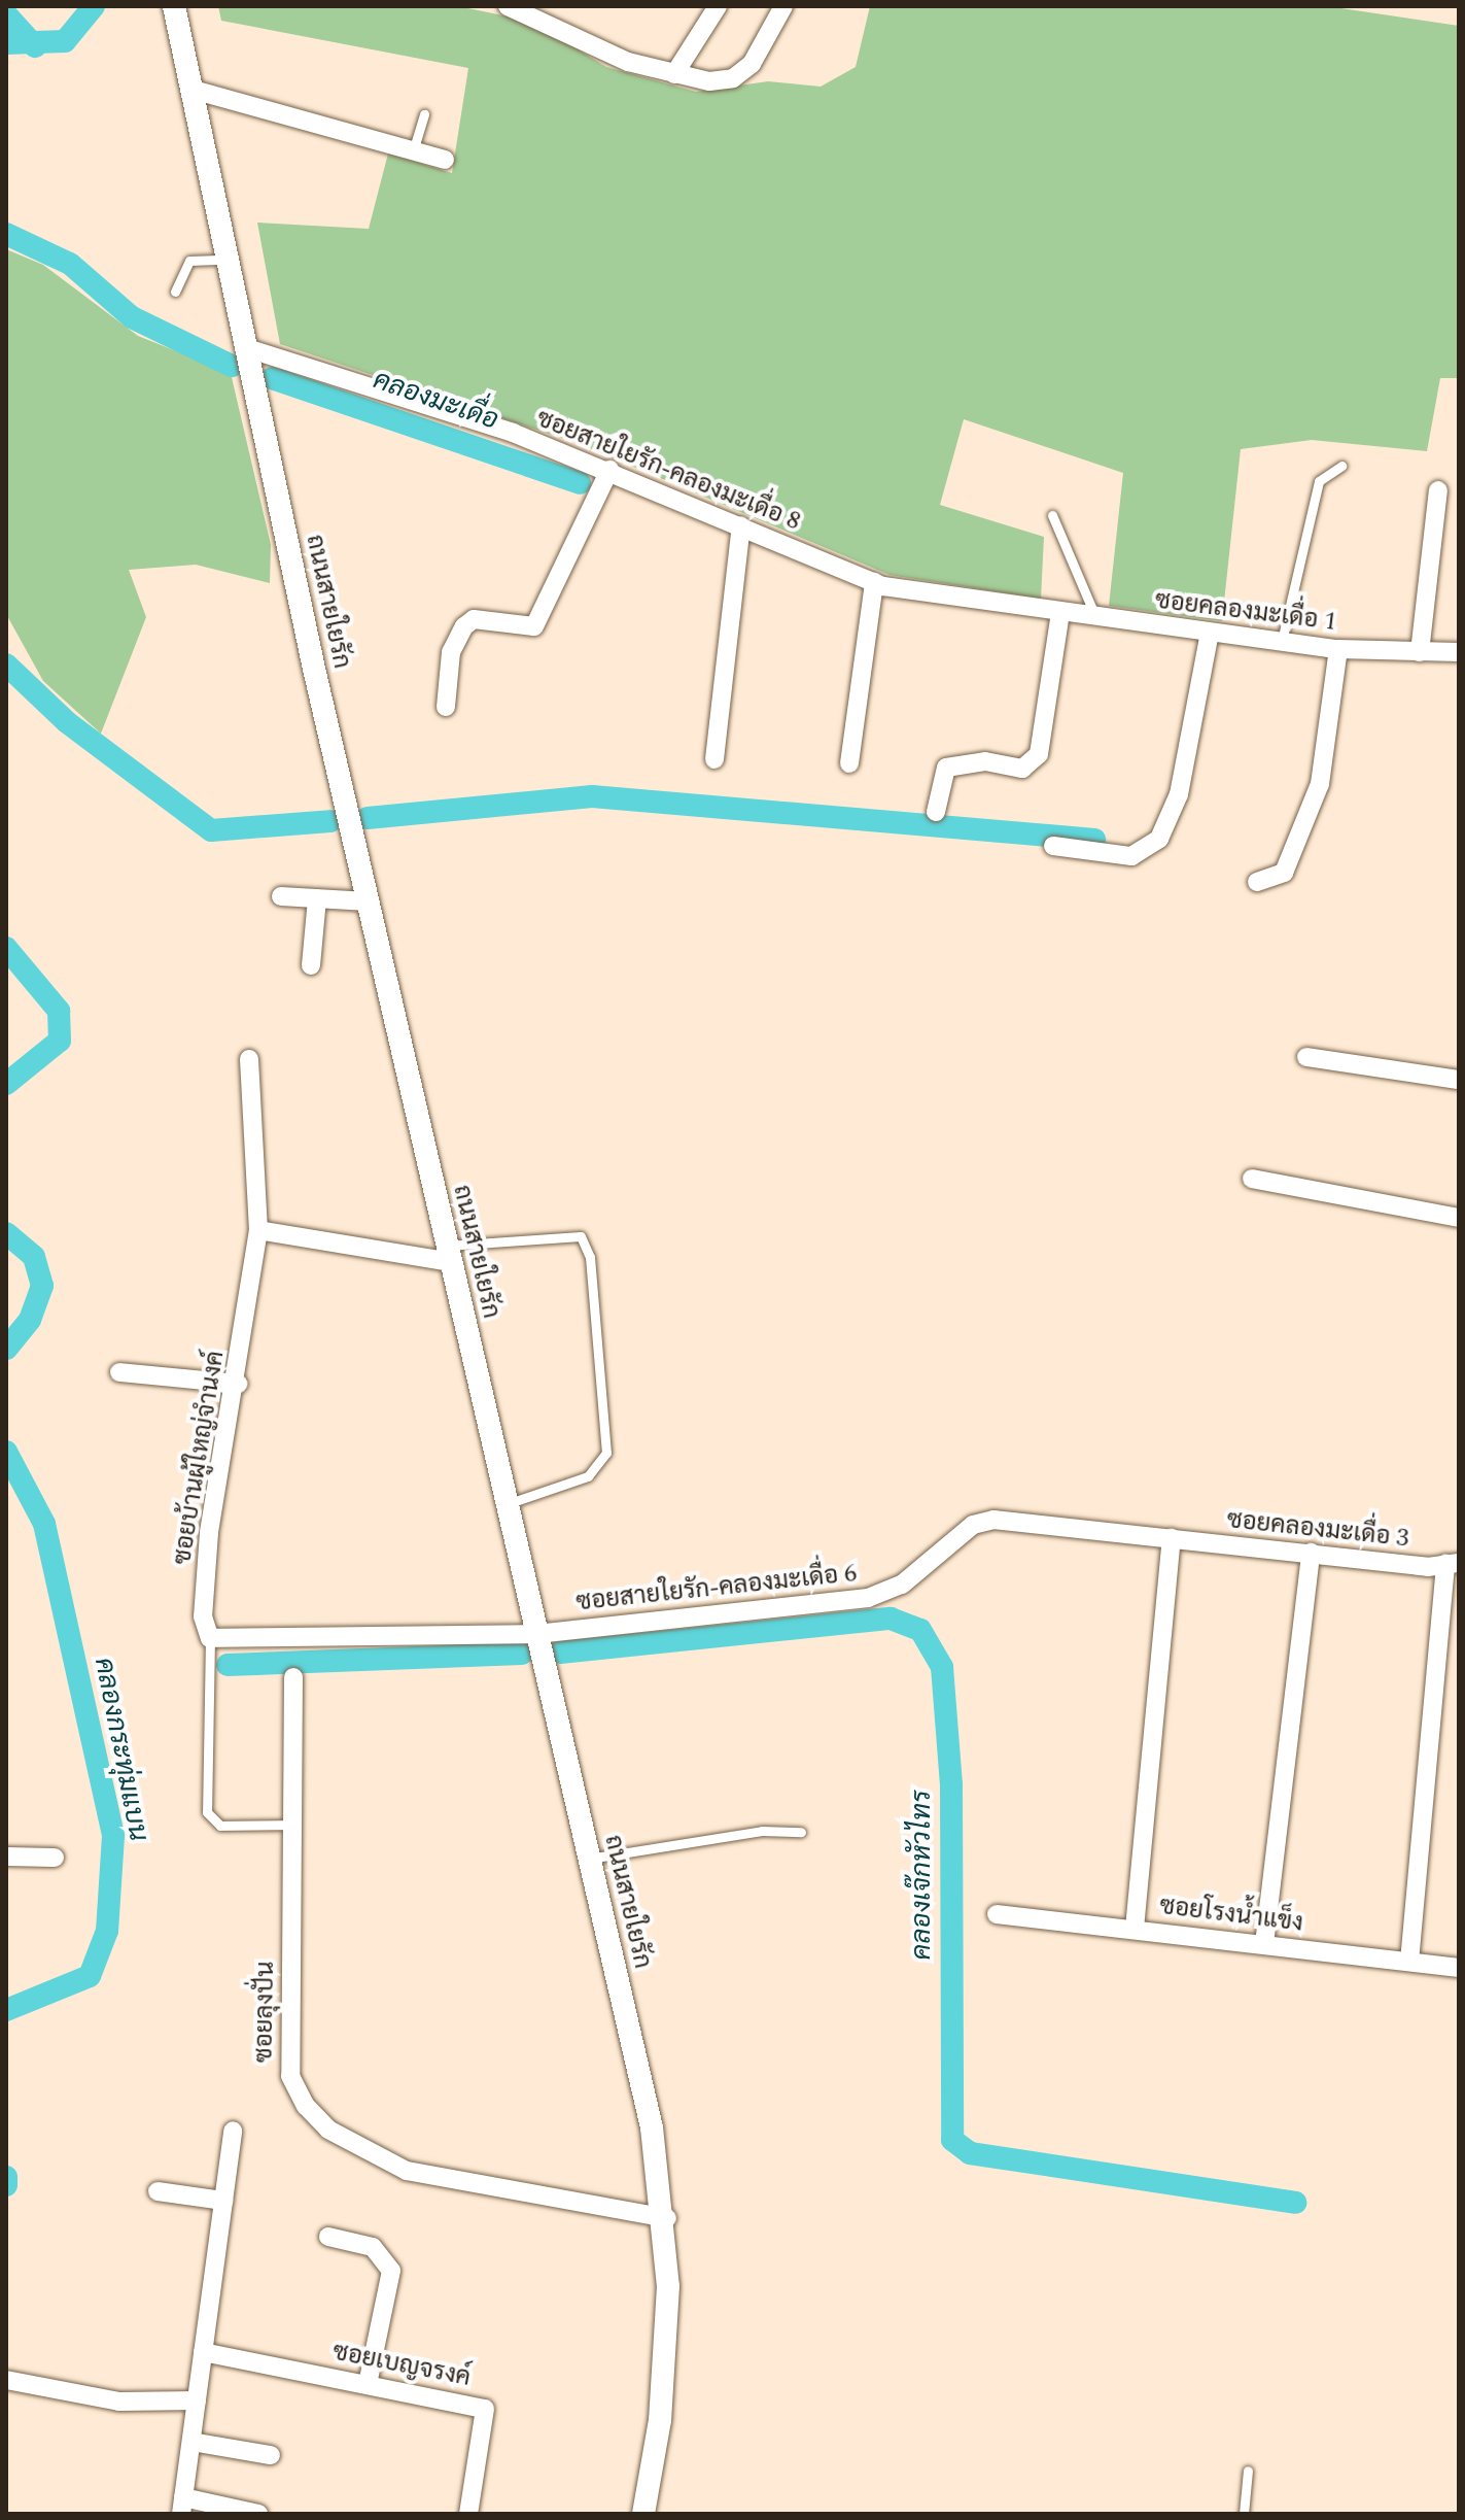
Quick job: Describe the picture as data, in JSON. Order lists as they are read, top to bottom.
{
  "streets": {
    "street": [
      "ซอยสายใยรัก-คลองมะเดื่อ 8",
      "ถนนสายใยรัก",
      "ซอยคลองมะเดื่อ 1",
      "ซอยบ้านผู้ใหญ่จำนงค์",
      "ซอยคลองมะเดื่อ 3",
      "ซอยสายใยรัก-คลองมะเดื่อ 6",
      "ซอยโรงน้ำแข็ง",
      "ซอยลุงปั่น",
      "ซอยเบญจรงค์"
    ]
  },
  "crossings": [
    ["ซอยสายใยรัก-คลองมะเดื่อ 8", "ถนนสายใยรัก"],
    ["ซอยสายใยรัก-คลองมะเดื่อ 8", "ซอยคลองมะเดื่อ 1"],
    ["ถนนสายใยรัก", "ซอยสายใยรัก-คลองมะเดื่อ 6"],
    ["ถนนสายใยรัก", "ซอยลุงปั่น"],
    ["ซอยคลองมะเดื่อ 3", "ซอยสายใยรัก-คลองมะเดื่อ 6"]
  ],
  "water": ["คลองมะเดื่อ", "คลองกระทุ่มแบน", "คลองเจ๊กหัวไทร"]
}
